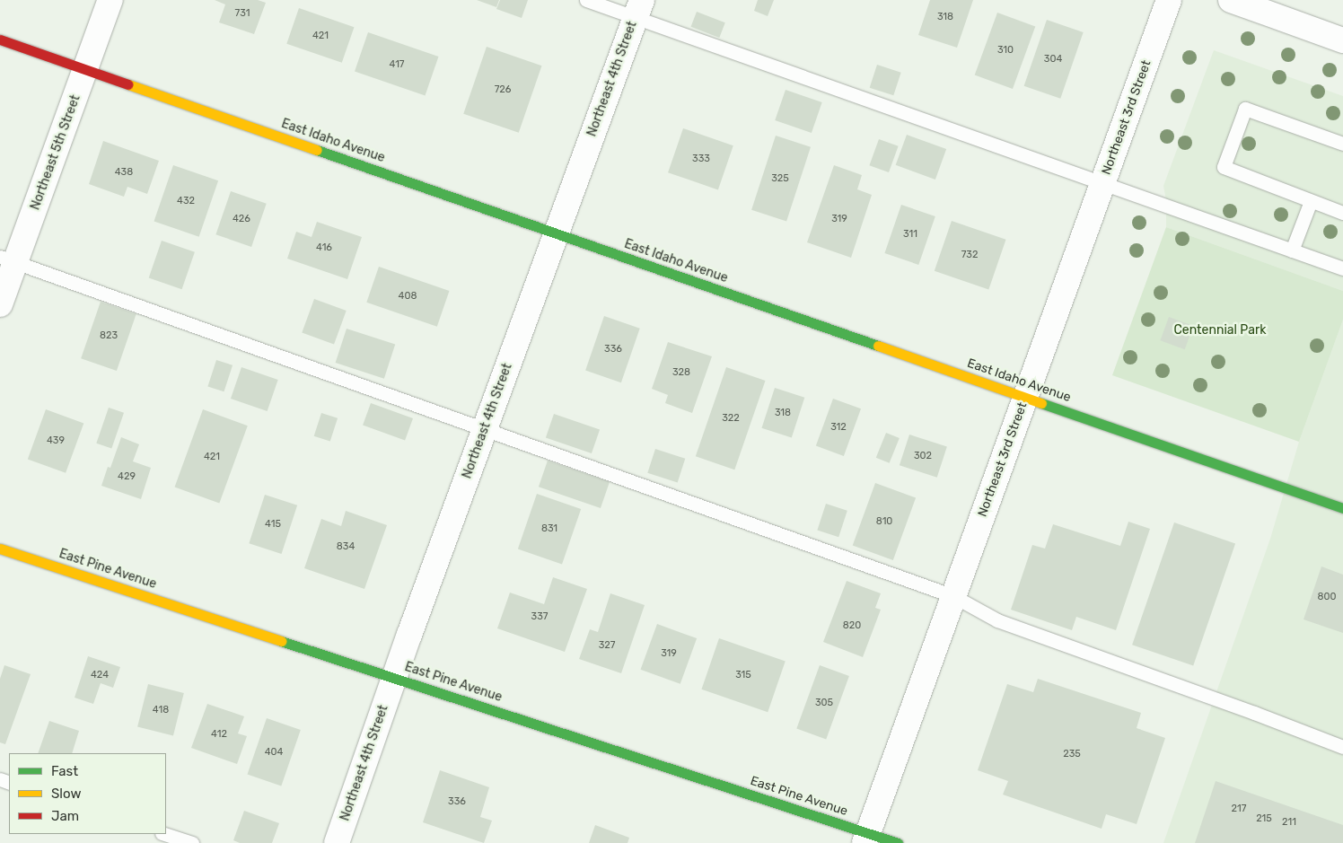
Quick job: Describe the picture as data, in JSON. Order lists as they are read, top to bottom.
{
  "streets": {
    "street": [
      "Northeast 4th Street",
      "Northeast 3rd Street",
      "East Idaho Avenue",
      "Northeast 5th Street",
      "East Pine Avenue"
    ]
  },
  "crossings": [
    ["Northeast 4th Street", "East Idaho Avenue"],
    ["Northeast 4th Street", "East Pine Avenue"],
    ["Northeast 3rd Street", "East Idaho Avenue"],
    ["Northeast 3rd Street", "East Pine Avenue"],
    ["East Idaho Avenue", "Northeast 5th Street"]
  ],
  "parks": ["Centennial Park"],
  "house_numbers": [
    "731",
    "318",
    "421",
    "310",
    "304",
    "417",
    "726",
    "333",
    "438",
    "325",
    "432",
    "426",
    "319",
    "311",
    "416",
    "732",
    "408",
    "823",
    "336",
    "328",
    "318",
    "322",
    "312",
    "439",
    "302",
    "421",
    "429",
    "810",
    "415",
    "831",
    "834",
    "800",
    "337",
    "820",
    "327",
    "319",
    "424",
    "315",
    "305",
    "418",
    "412",
    "404",
    "235",
    "336",
    "217",
    "215",
    "211"
  ],
  "legend": ["Fast", "Slow", "Jam"]
}
